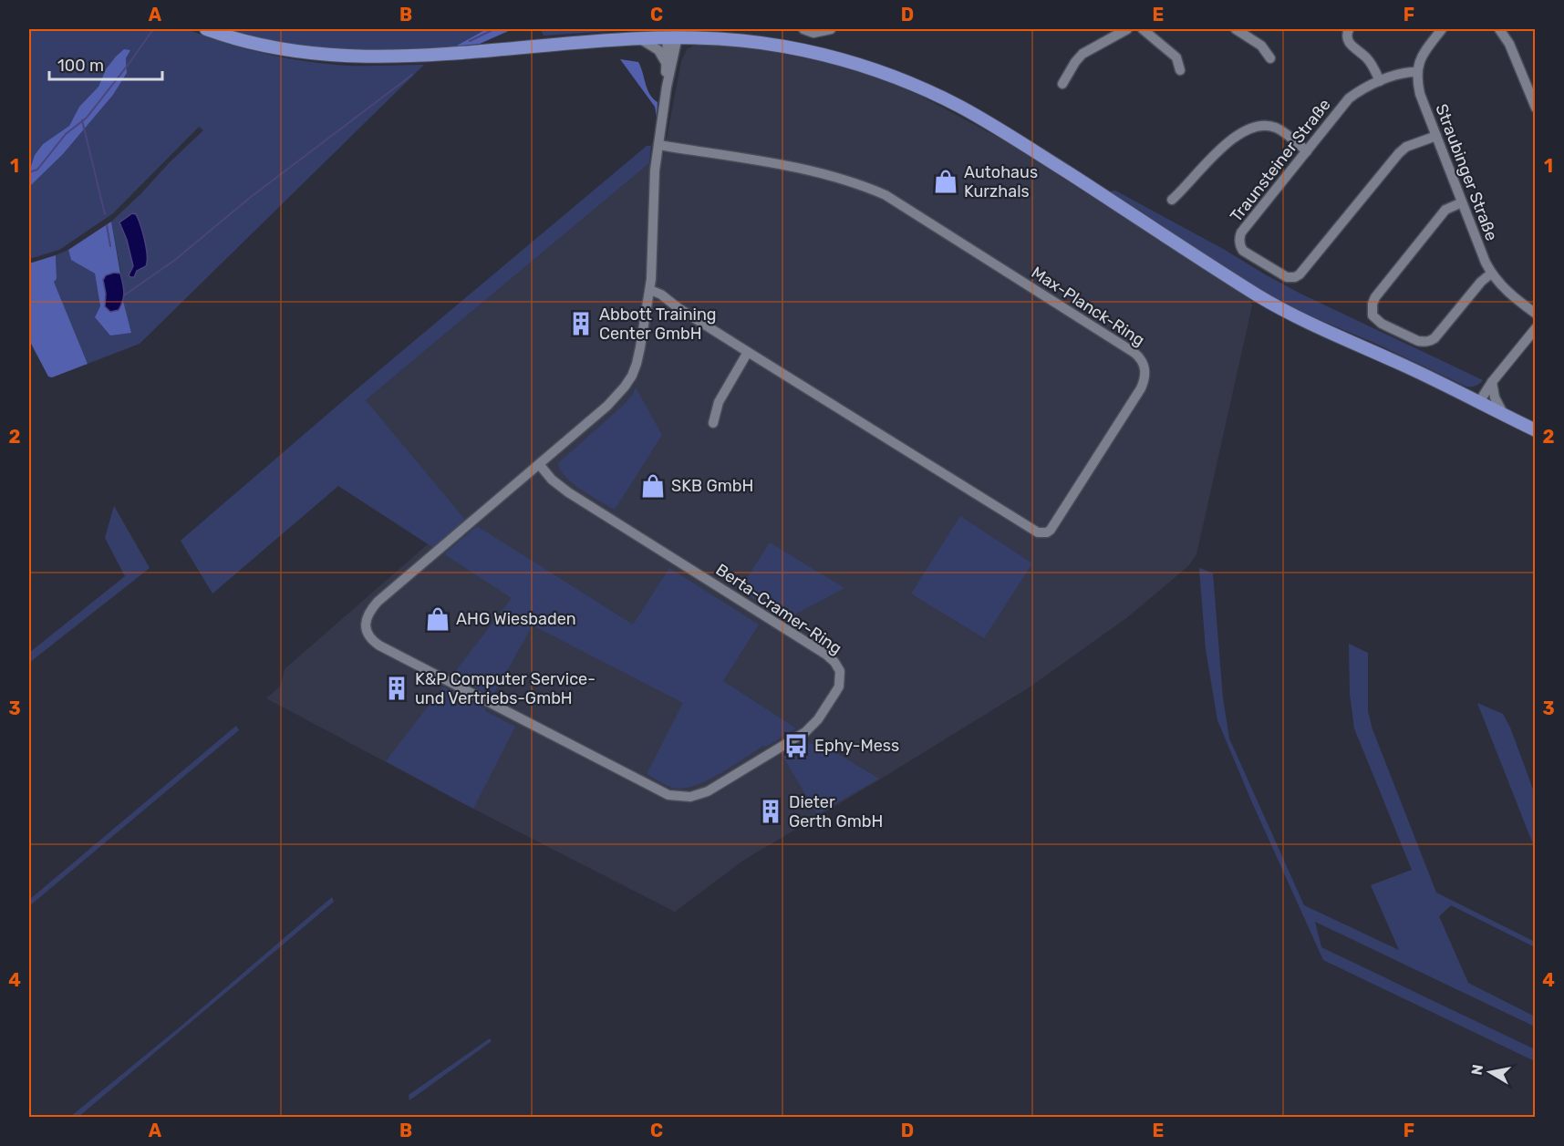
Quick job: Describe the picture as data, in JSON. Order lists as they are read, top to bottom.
{
  "streets": {
    "street": [
      "Traunsteiner Straße",
      "Straubinger Straße",
      "Max-Planck-Ring",
      "Berta-Cramer-Ring"
    ]
  },
  "crossings": [
    ["Traunsteiner Straße", "Straubinger Straße"],
    ["Max-Planck-Ring", "Berta-Cramer-Ring"]
  ],
  "places": {
    "shop": ["Autohaus Kurzhals", "SKB GmbH", "AHG Wiesbaden"],
    "building": ["Abbott Training Center GmbH", "K&P Computer Service- und Vertriebs-GmbH", "Dieter Gerth GmbH"],
    "bus stop": ["Ephy-Mess"]
  },
  "scale_bar": "100 m",
  "north": "left",
  "grid": {
    "columns": [
      "A",
      "B",
      "C",
      "D",
      "E",
      "F"
    ],
    "rows": [
      "1",
      "2",
      "3",
      "4"
    ]
  }
}
